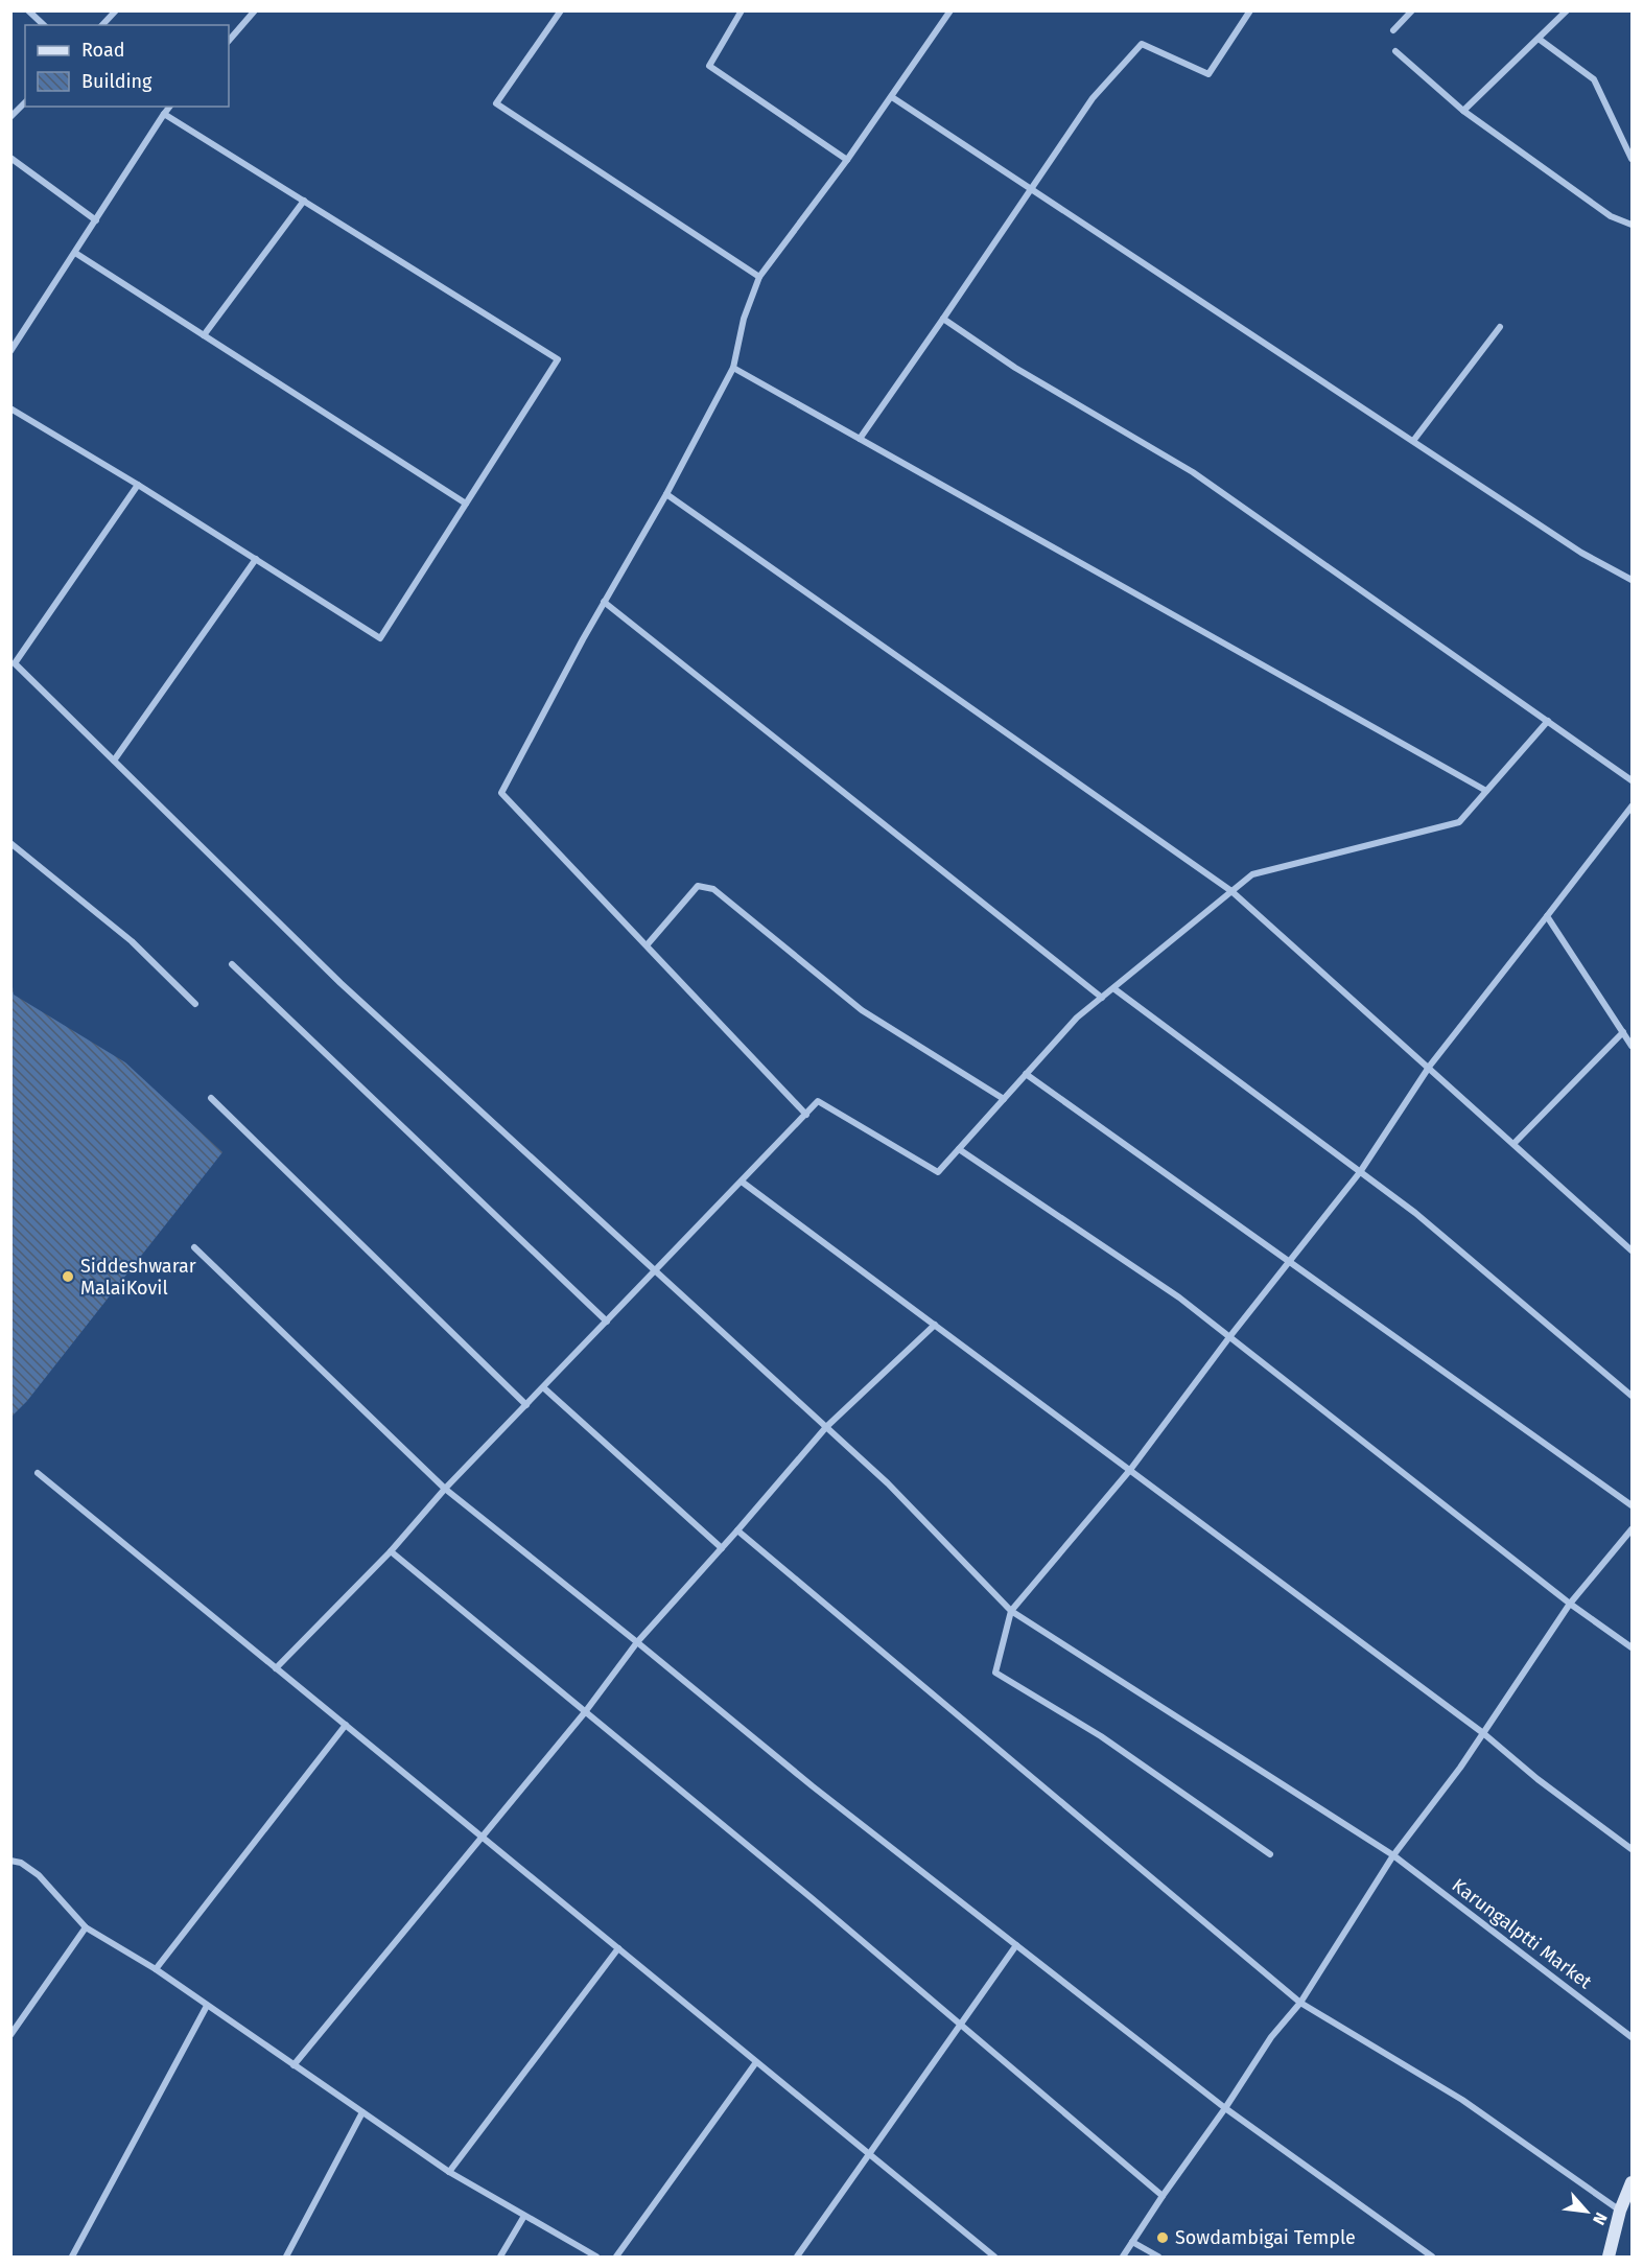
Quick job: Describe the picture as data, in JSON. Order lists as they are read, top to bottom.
{
  "streets": {
    "street": ["Karungalptti Market"]
  },
  "places": ["Siddeshwarar MalaiKovil", "Sowdambigai Temple"],
  "legend": ["Road", "Building"],
  "north": "bottom right"
}
